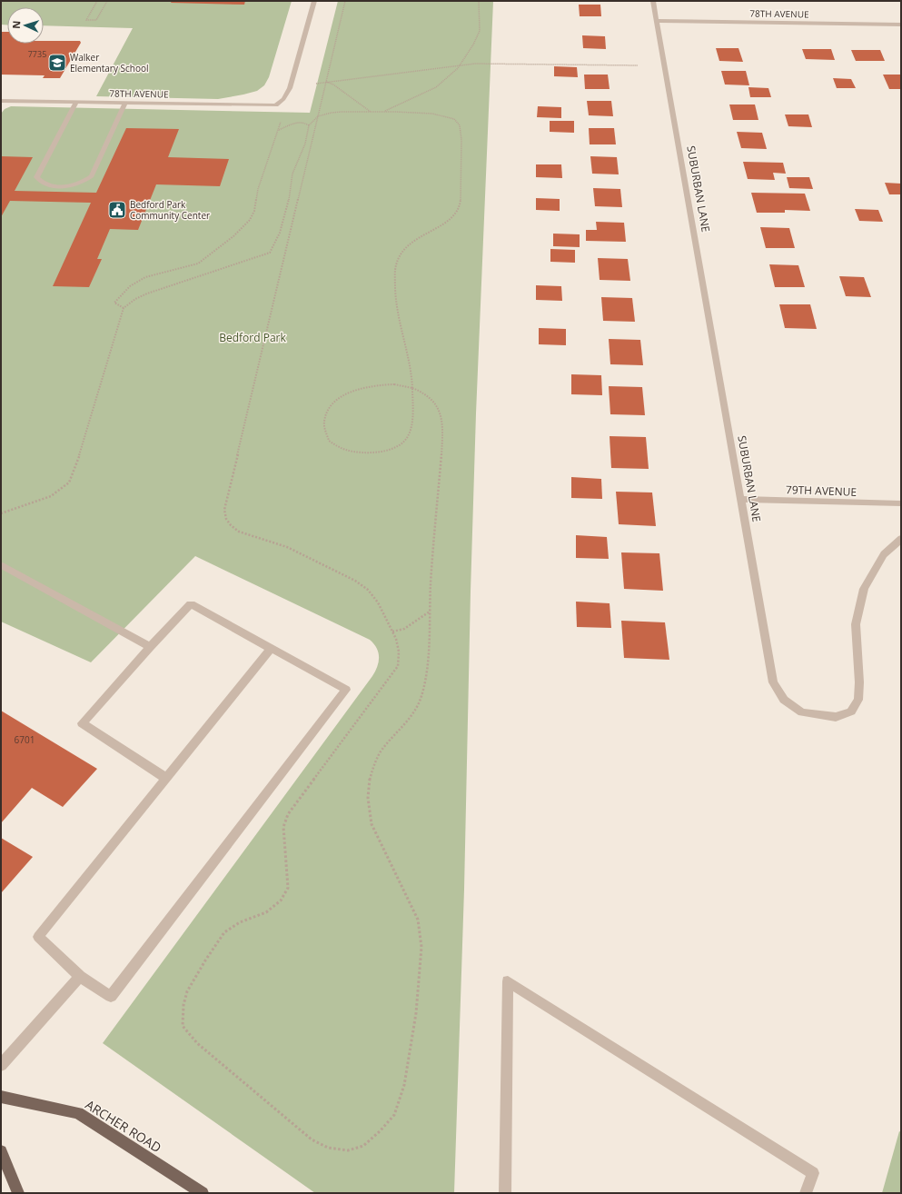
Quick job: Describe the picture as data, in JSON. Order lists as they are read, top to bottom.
{
  "streets": {
    "main road": ["ARCHER ROAD"],
    "street": ["78TH AVENUE", "SUBURBAN LANE", "79TH AVENUE"]
  },
  "crossings": [
    ["78TH AVENUE", "SUBURBAN LANE"],
    ["SUBURBAN LANE", "79TH AVENUE"]
  ],
  "parks": ["Bedford Park"],
  "places": {
    "school or university": ["Walker Elementary School"],
    "public building": ["Bedford Park Community Center"]
  },
  "house_numbers": ["7735", "6701"],
  "north": "left"
}
